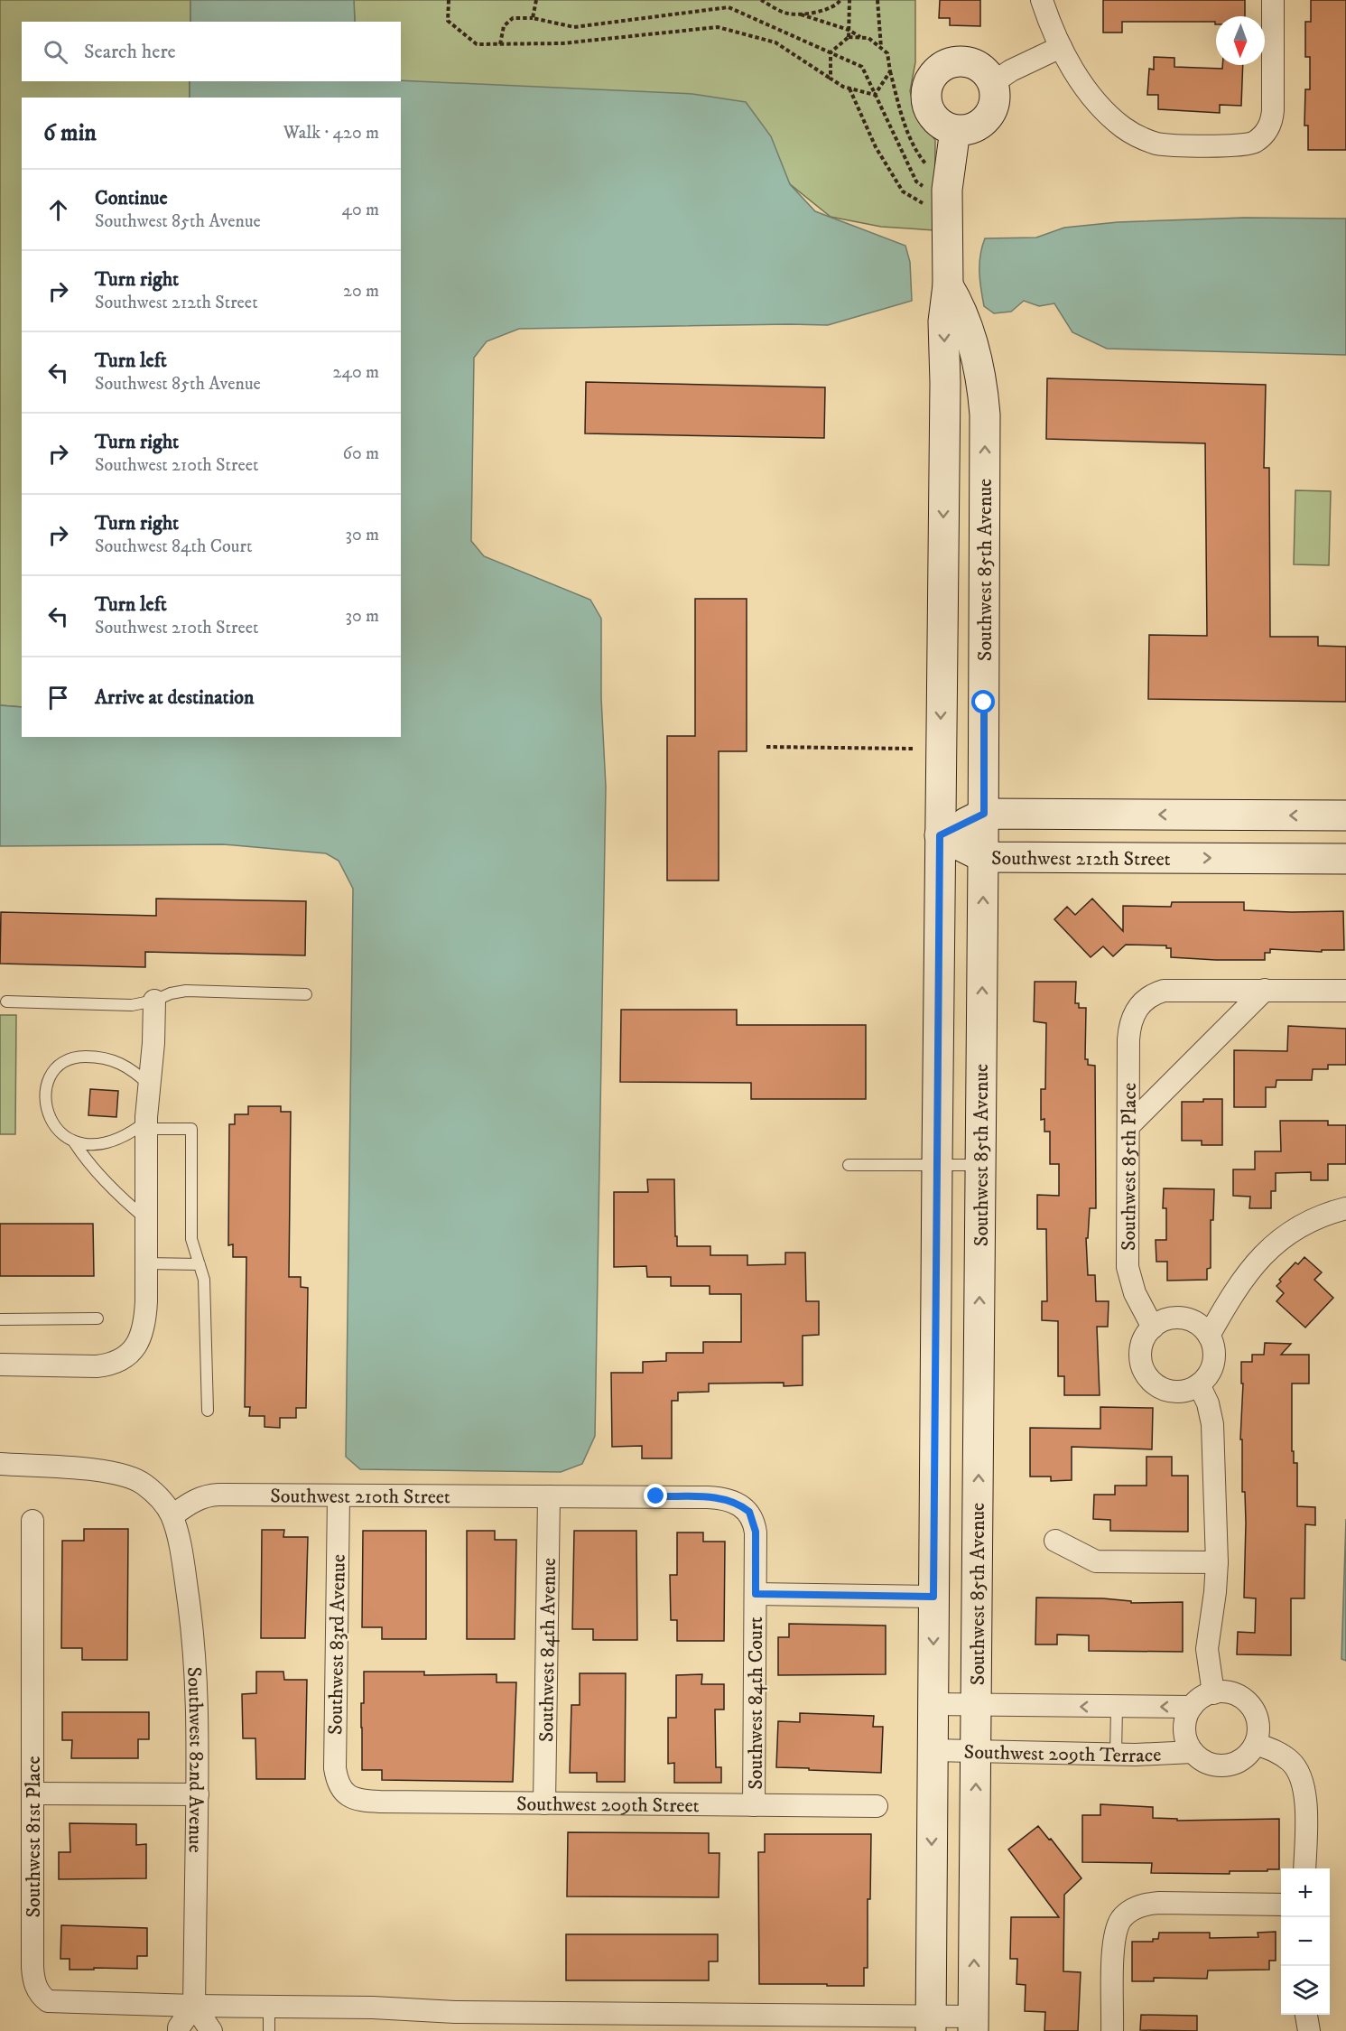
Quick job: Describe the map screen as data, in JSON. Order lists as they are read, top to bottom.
{
  "streets": {
    "street": [
      "Southwest 85th Avenue",
      "Southwest 212th Street",
      "Southwest 85th Place",
      "Southwest 210th Street",
      "Southwest 83rd Avenue",
      "Southwest 84th Avenue",
      "Southwest 84th Court",
      "Southwest 209th Terrace",
      "Southwest 82nd Avenue",
      "Southwest 209th Street",
      "Southwest 81st Place"
    ]
  },
  "crossings": [
    ["Southwest 85th Avenue", "Southwest 212th Street"],
    ["Southwest 85th Avenue", "Southwest 209th Terrace"],
    ["Southwest 85th Avenue", "Southwest 81st Place"],
    ["Southwest 210th Street", "Southwest 83rd Avenue"],
    ["Southwest 210th Street", "Southwest 84th Avenue"],
    ["Southwest 210th Street", "Southwest 84th Court"],
    ["Southwest 210th Street", "Southwest 82nd Avenue"],
    ["Southwest 83rd Avenue", "Southwest 209th Street"],
    ["Southwest 84th Avenue", "Southwest 209th Street"],
    ["Southwest 84th Court", "Southwest 209th Street"],
    ["Southwest 82nd Avenue", "Southwest 81st Place"]
  ],
  "north": "bottom",
  "page": {
    "search": "Search here",
    "heading": ["6 min", "Walk · 420 m"],
    "list": [
      ["Continue", "Southwest 85th Avenue", "40 m"],
      ["Turn right", "Southwest 212th Street", "20 m"],
      ["Turn left", "Southwest 85th Avenue", "240 m"],
      ["Turn right", "Southwest 210th Street", "60 m"],
      ["Turn right", "Southwest 84th Court", "30 m"],
      ["Turn left", "Southwest 210th Street", "30 m"],
      "Arrive at destination"
    ],
    "map_buttons": ["+", "−"]
  }
}
